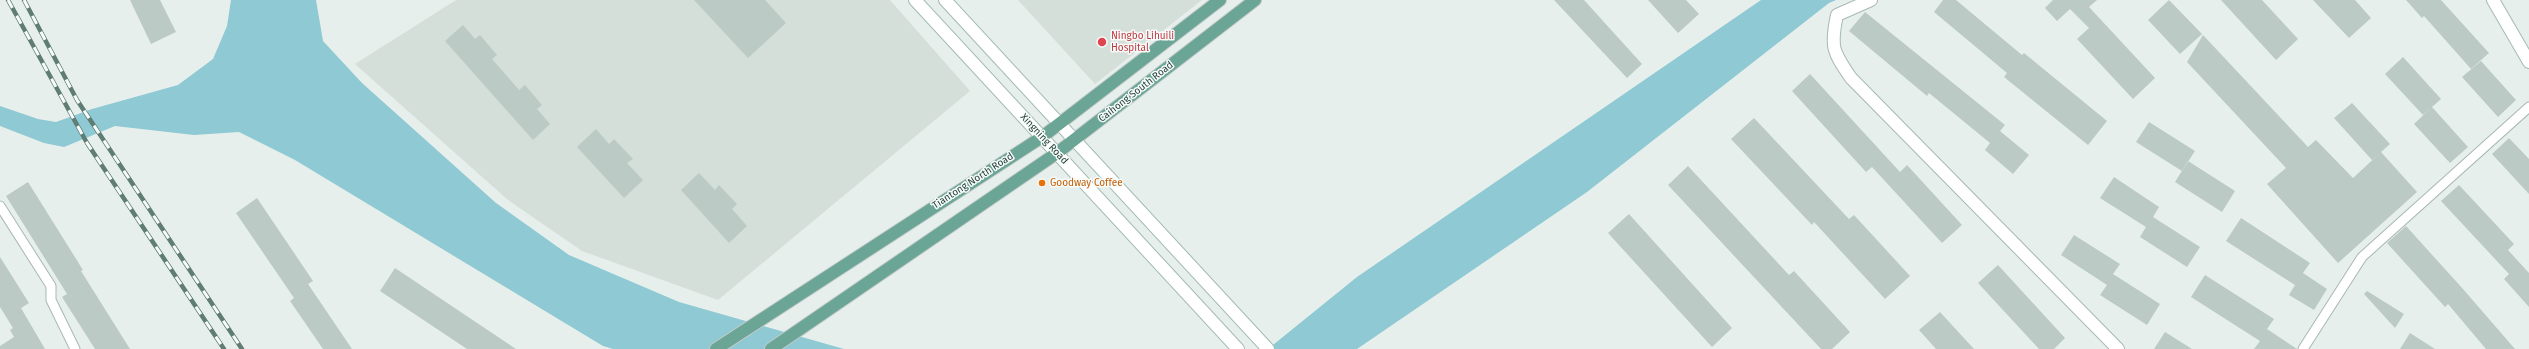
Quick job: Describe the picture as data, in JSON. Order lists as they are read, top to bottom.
{
  "streets": {
    "main road": ["Caihong South Road", "Xingning Road", "Tiantong North Road"]
  },
  "crossings": [
    ["Xingning Road", "Tiantong North Road"]
  ],
  "places": ["Ningbo Lihuili Hospital", "Goodway Coffee"]
}
